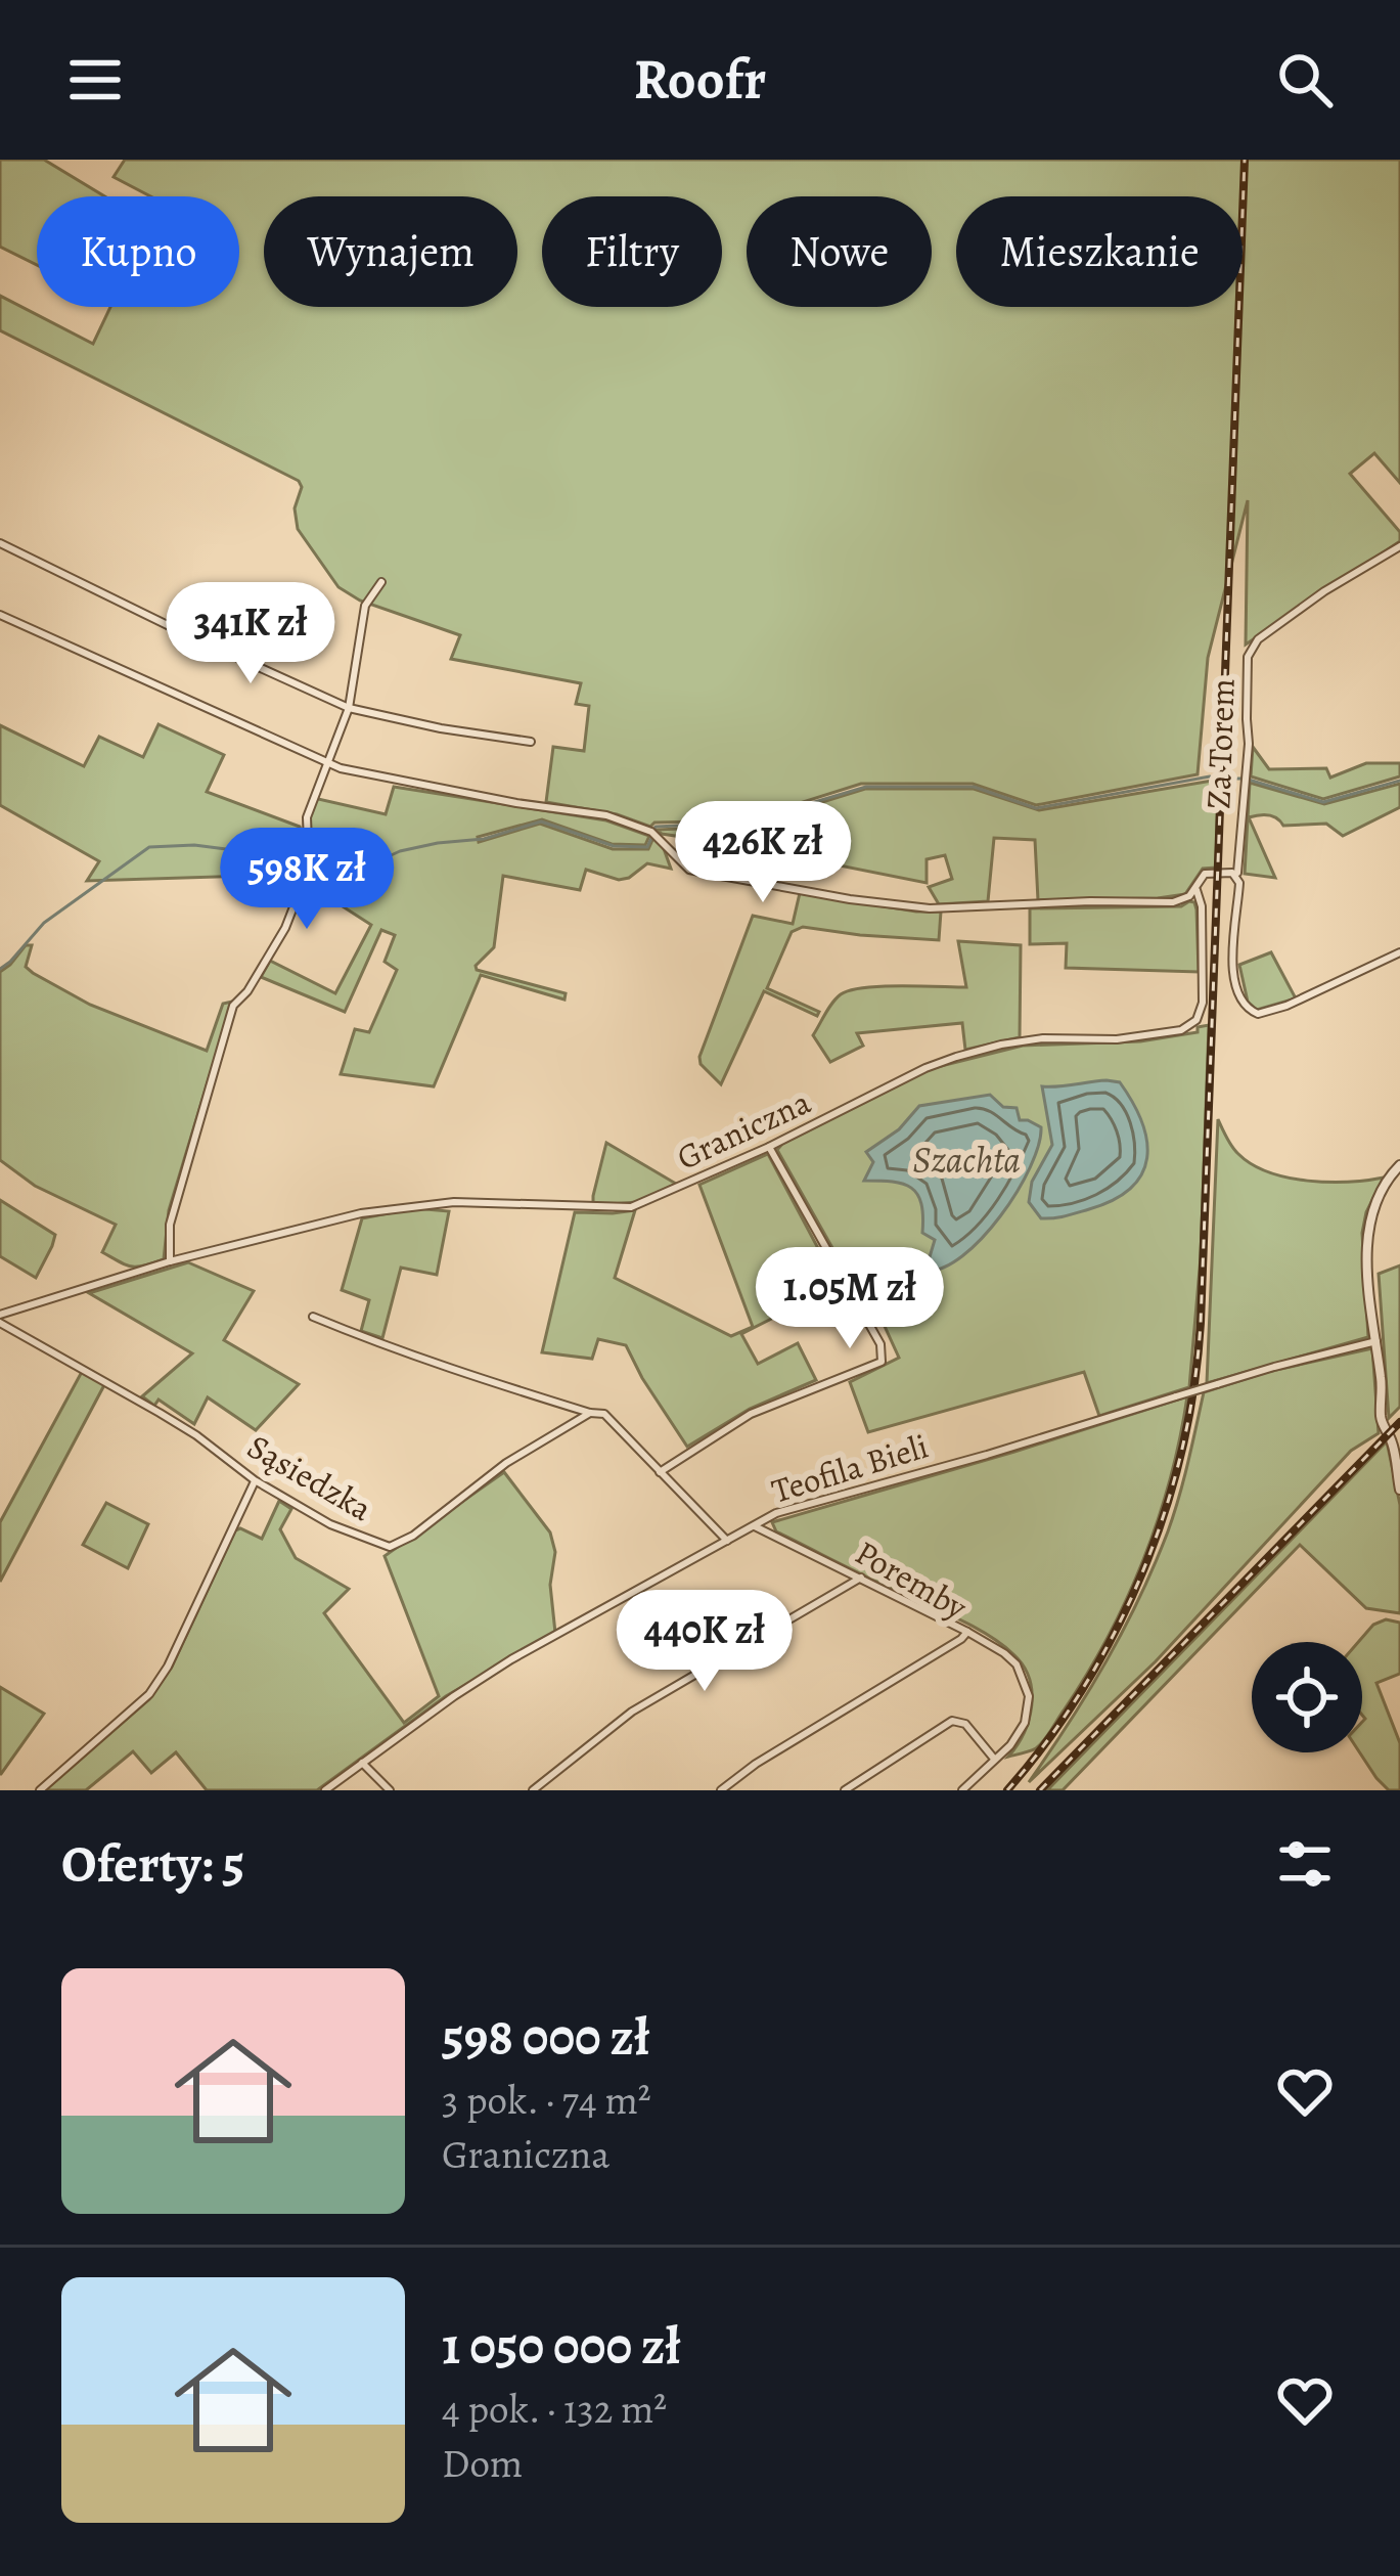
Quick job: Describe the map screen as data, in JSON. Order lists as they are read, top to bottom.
{
  "streets": {
    "street": [
      "Za Torem",
      "Graniczna",
      "Teofila Bieli",
      "Sąsiedzka",
      "Poremby"
    ]
  },
  "crossings": [
    ["Graniczna", "Sąsiedzka"],
    ["Teofila Bieli", "Poremby"]
  ],
  "water": ["Szachta"],
  "page": {
    "header": "Roofr",
    "chip": [
      "Kupno",
      "Wynajem",
      "Filtry",
      "Nowe",
      "Mieszkanie"
    ],
    "price": [
      "341K zł",
      "426K zł",
      "598K zł",
      "1.05M zł",
      "440K zł"
    ],
    "heading": "Oferty: 5",
    "list": [
      {
        "name": "598 000 zł",
        "note": "3 pok. · 74 m² · Graniczna"
      },
      {
        "name": "1 050 000 zł",
        "note": "4 pok. · 132 m² · Dom"
      }
    ]
  }
}
